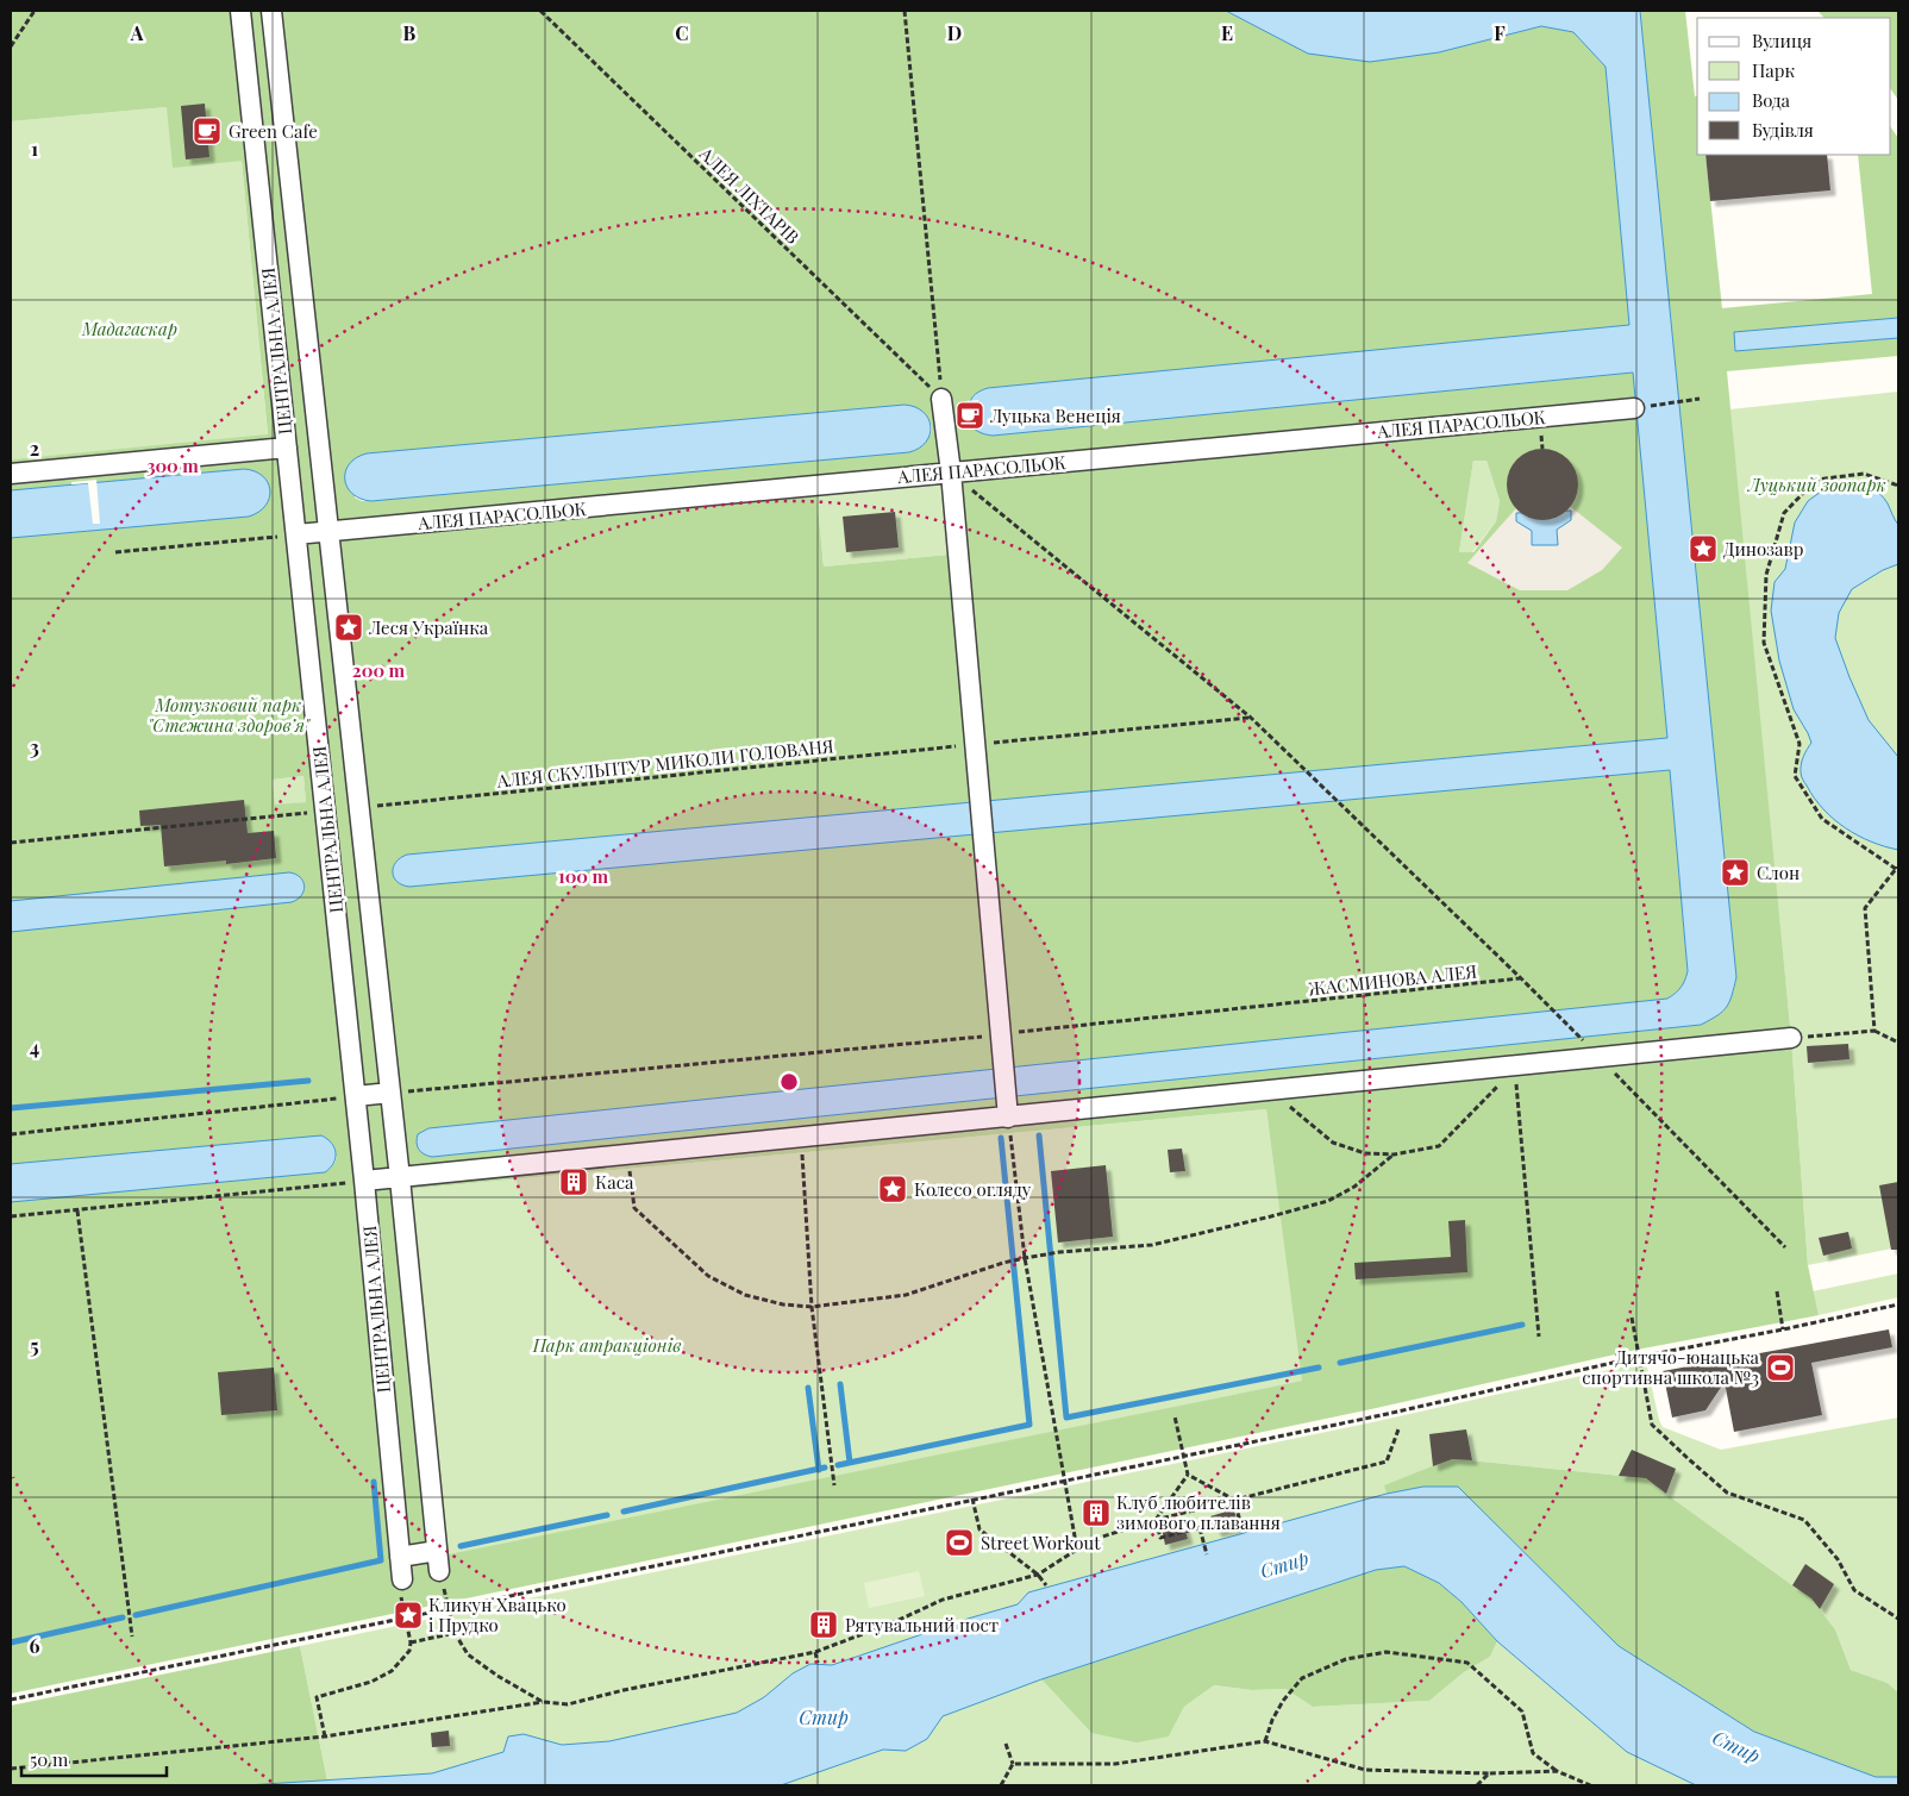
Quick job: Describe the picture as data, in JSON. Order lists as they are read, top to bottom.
{
  "streets": {
    "street": ["ЦЕНТРАЛЬНА АЛЕЯ", "АЛЕЯ ПАРАСОЛЬОК"],
    "path": ["АЛЕЯ ЛІХТАРІВ", "АЛЕЯ СКУЛЬПТУР МИКОЛИ ГОЛОВАНЯ", "ЖАСМИНОВА АЛЕЯ"]
  },
  "crossings": [
    ["ЦЕНТРАЛЬНА АЛЕЯ", "АЛЕЯ ПАРАСОЛЬОК"],
    ["ЦЕНТРАЛЬНА АЛЕЯ", "АЛЕЯ СКУЛЬПТУР МИКОЛИ ГОЛОВАНЯ"],
    ["ЦЕНТРАЛЬНА АЛЕЯ", "ЖАСМИНОВА АЛЕЯ"]
  ],
  "water": ["Стир"],
  "parks": [
    "Мадагаскар",
    "Луцький зоопарк",
    "Мотузковий парк \"Стежина здоров’я\"",
    "Парк атракціонів"
  ],
  "places": {
    "cafe": ["Green Cafe", "Луцька Венеція"],
    "place": [
      "Динозавр",
      "Леся Українка",
      "Слон",
      "Колесо огляду",
      "Кликун Хвацько і Прудко"
    ],
    "building": ["Каса", "Клуб любителів зимового плавання", "Рятувальний пост"],
    "sports": ["Дитячо-юнацька спортивна школа №3", "Street Workout"]
  },
  "legend": [
    "Вулиця",
    "Парк",
    "Вода",
    "Будівля"
  ],
  "scale_bar": "50 m",
  "grid": {
    "columns": [
      "A",
      "B",
      "C",
      "D",
      "E",
      "F"
    ],
    "rows": [
      "1",
      "2",
      "3",
      "4",
      "5",
      "6"
    ]
  },
  "rings": ["300 m", "200 m", "100 m"]
}
